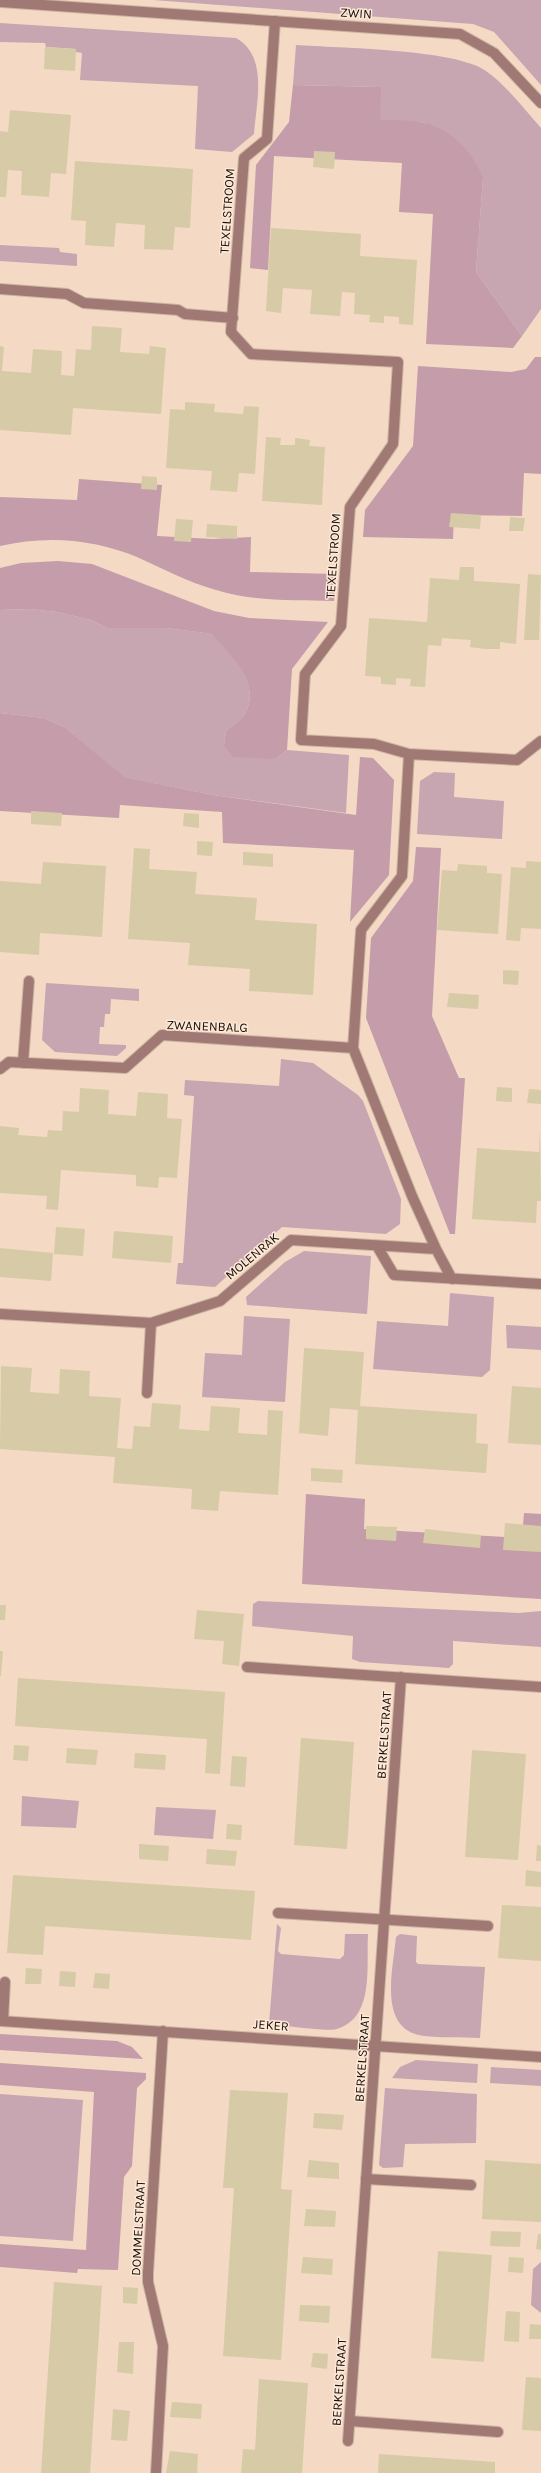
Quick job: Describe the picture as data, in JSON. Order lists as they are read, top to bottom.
{
  "streets": {
    "street": [
      "ZWIN",
      "TEXELSTROOM",
      "ZWANENBALG",
      "MOLENRAK",
      "BERKELSTRAAT",
      "JEKER",
      "DOMMELSTRAAT"
    ]
  },
  "crossings": [
    ["ZWIN", "TEXELSTROOM"],
    ["BERKELSTRAAT", "JEKER"],
    ["JEKER", "DOMMELSTRAAT"]
  ]
}
